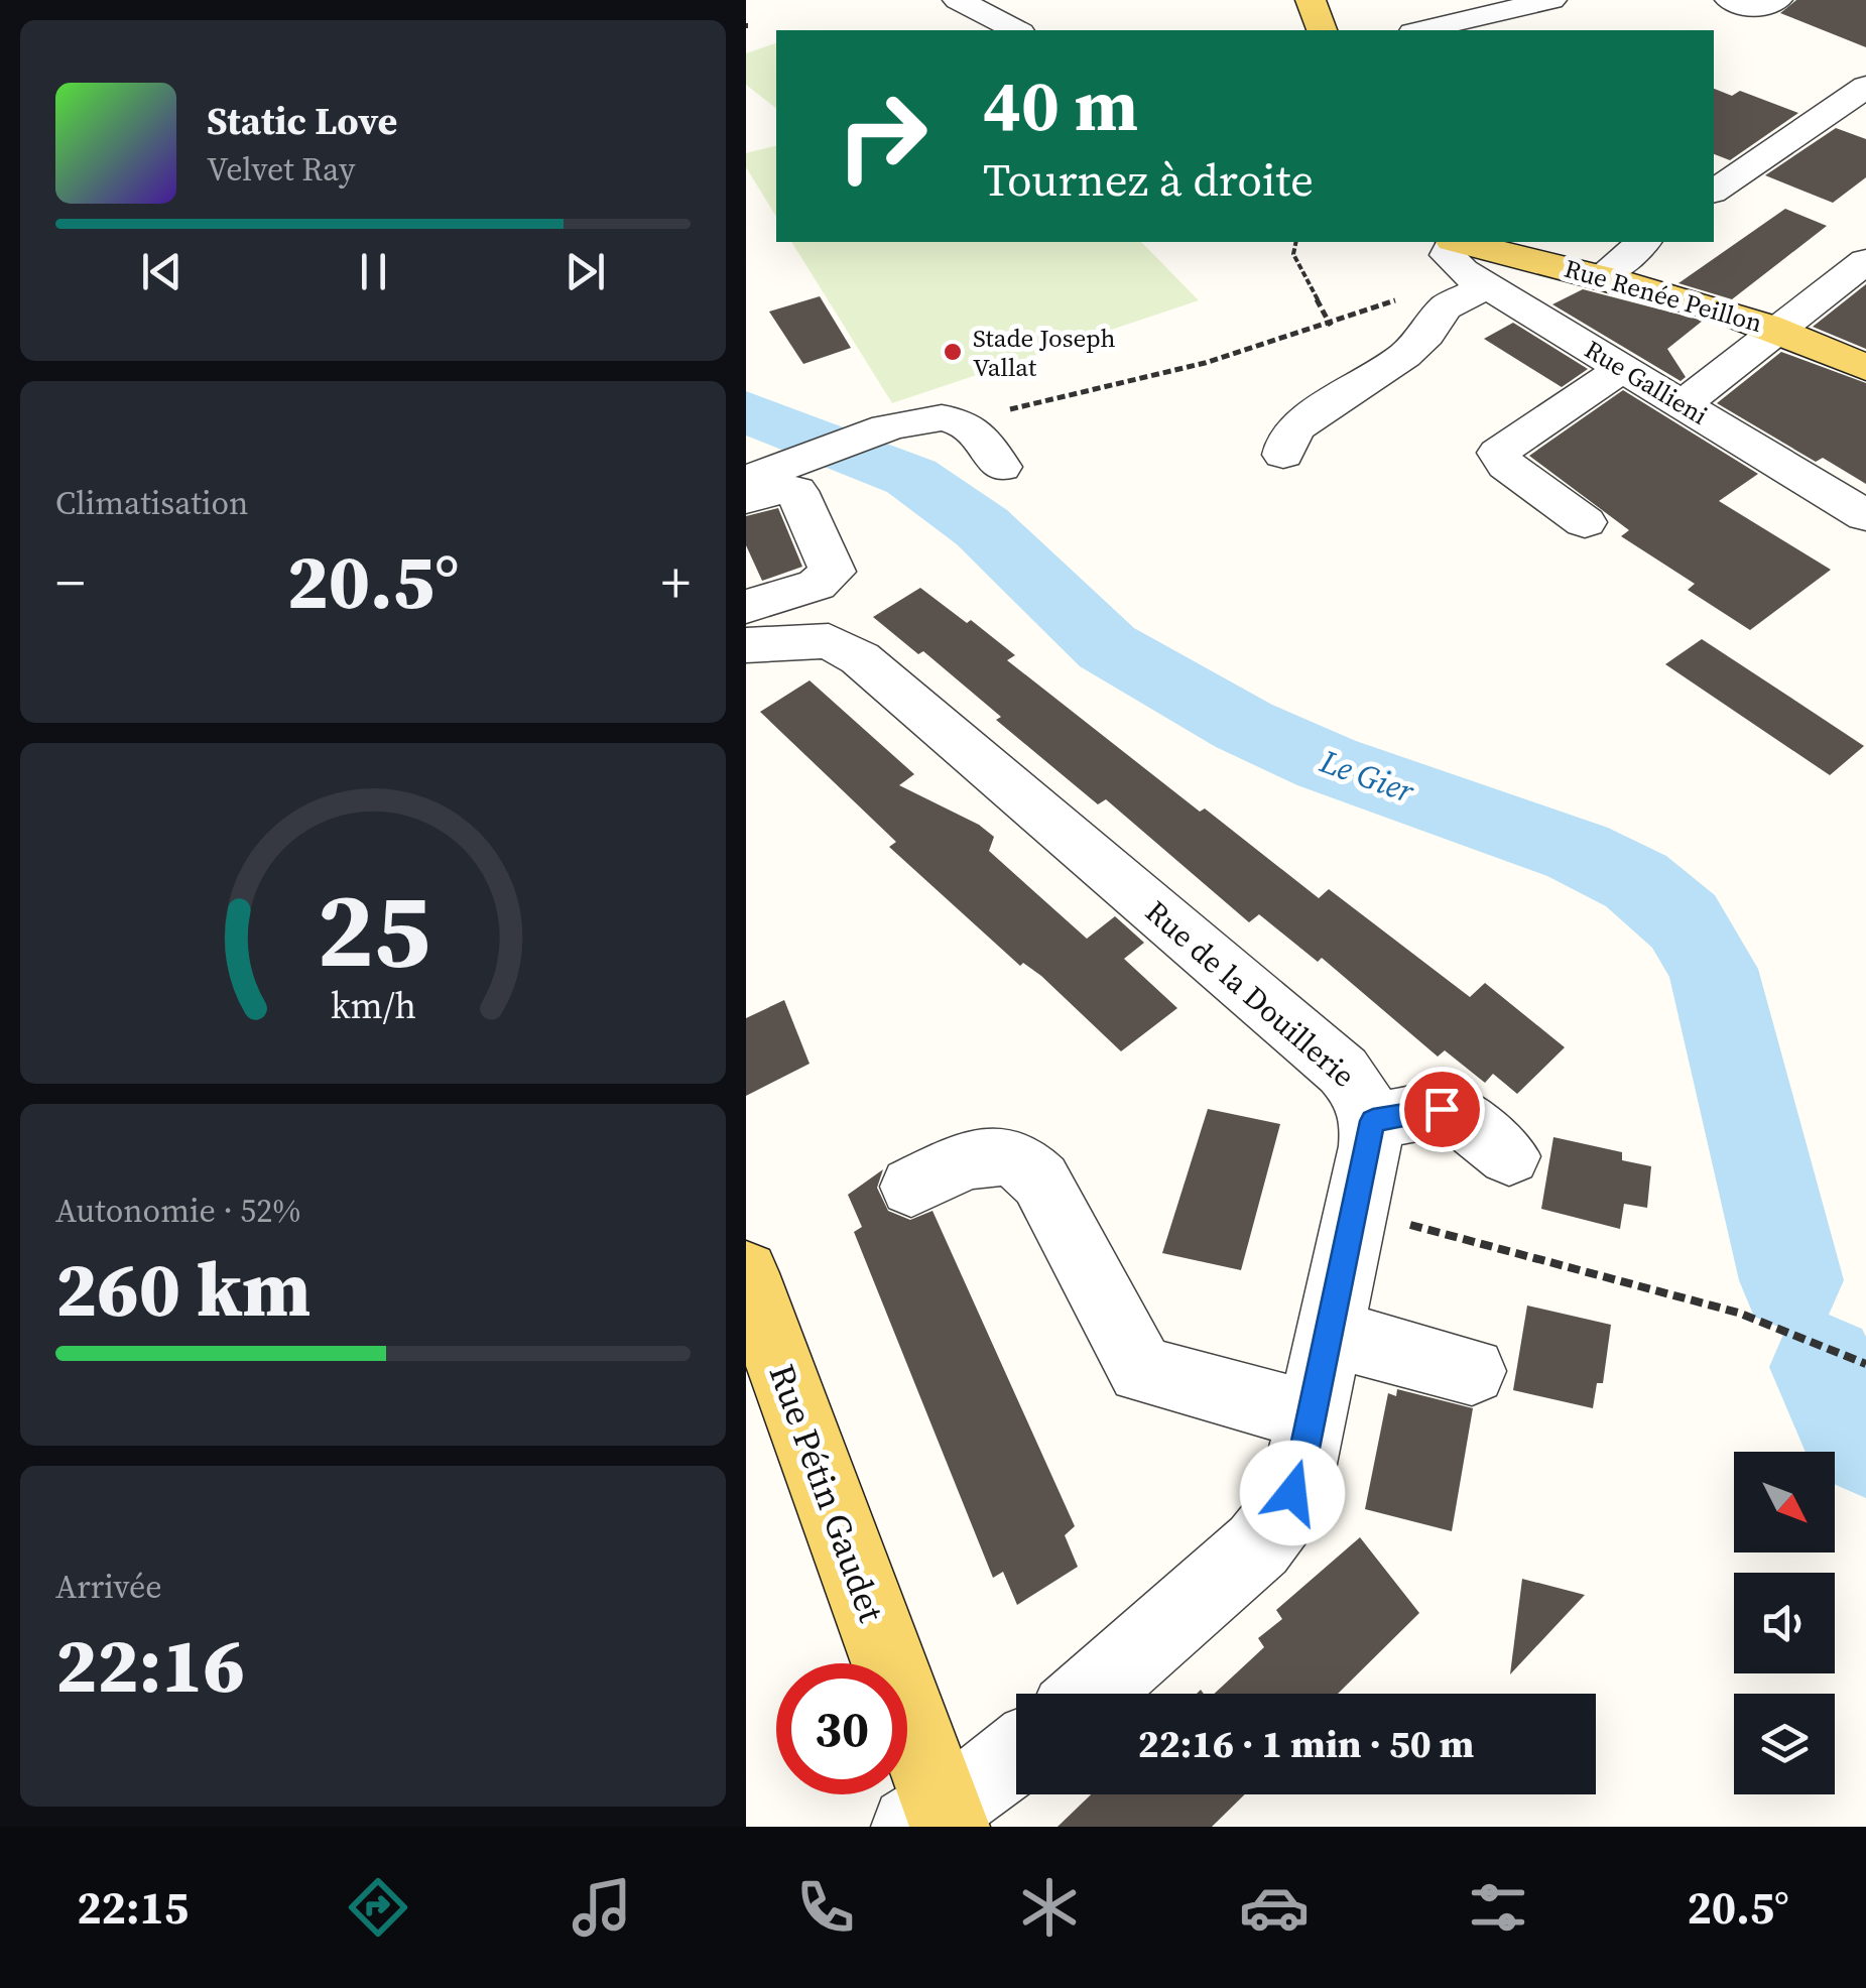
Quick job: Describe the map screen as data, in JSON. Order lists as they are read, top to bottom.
{
  "streets": {
    "main road": ["Rue Renée Peillon", "Rue Pétin Gaudet"],
    "street": ["Rue Gallieni", "Rue de la Douillerie"]
  },
  "water": ["Le Gier"],
  "places": ["Stade Joseph Vallat"],
  "north": "bottom right",
  "page": {
    "turn": ["40 m", "Tournez à droite"],
    "song": ["Static Love", "Velvet Ray"],
    "tile": [
      "Climatisation",
      ["Autonomie · 52%", "260 km"],
      ["Arrivée", "22:16"]
    ],
    "heat": ["−", "20.5°", "+"],
    "limit": "30",
    "trip": "22:16 · 1 min · 50 m",
    "tabs": ["22:15", "20.5°"],
    "gauge": ["25", "km/h"]
  }
}
